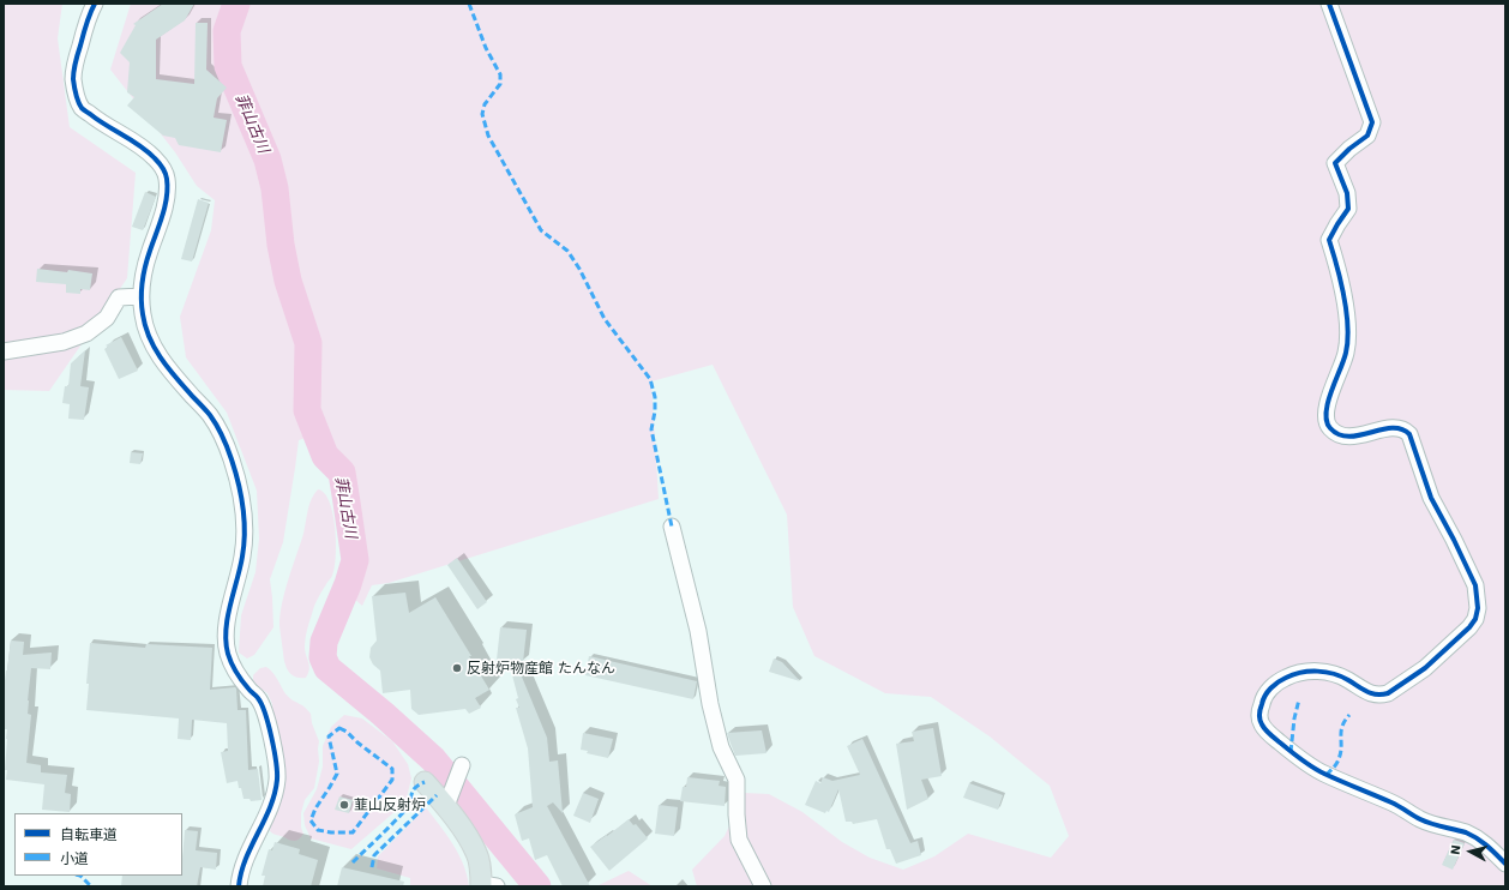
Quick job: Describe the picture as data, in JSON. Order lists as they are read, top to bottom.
{
  "water": ["菲山古川"],
  "places": ["反射炉物産館 たんなん", "韮山反射炉"],
  "legend": ["自転車道", "小道"],
  "north": "left"
}
